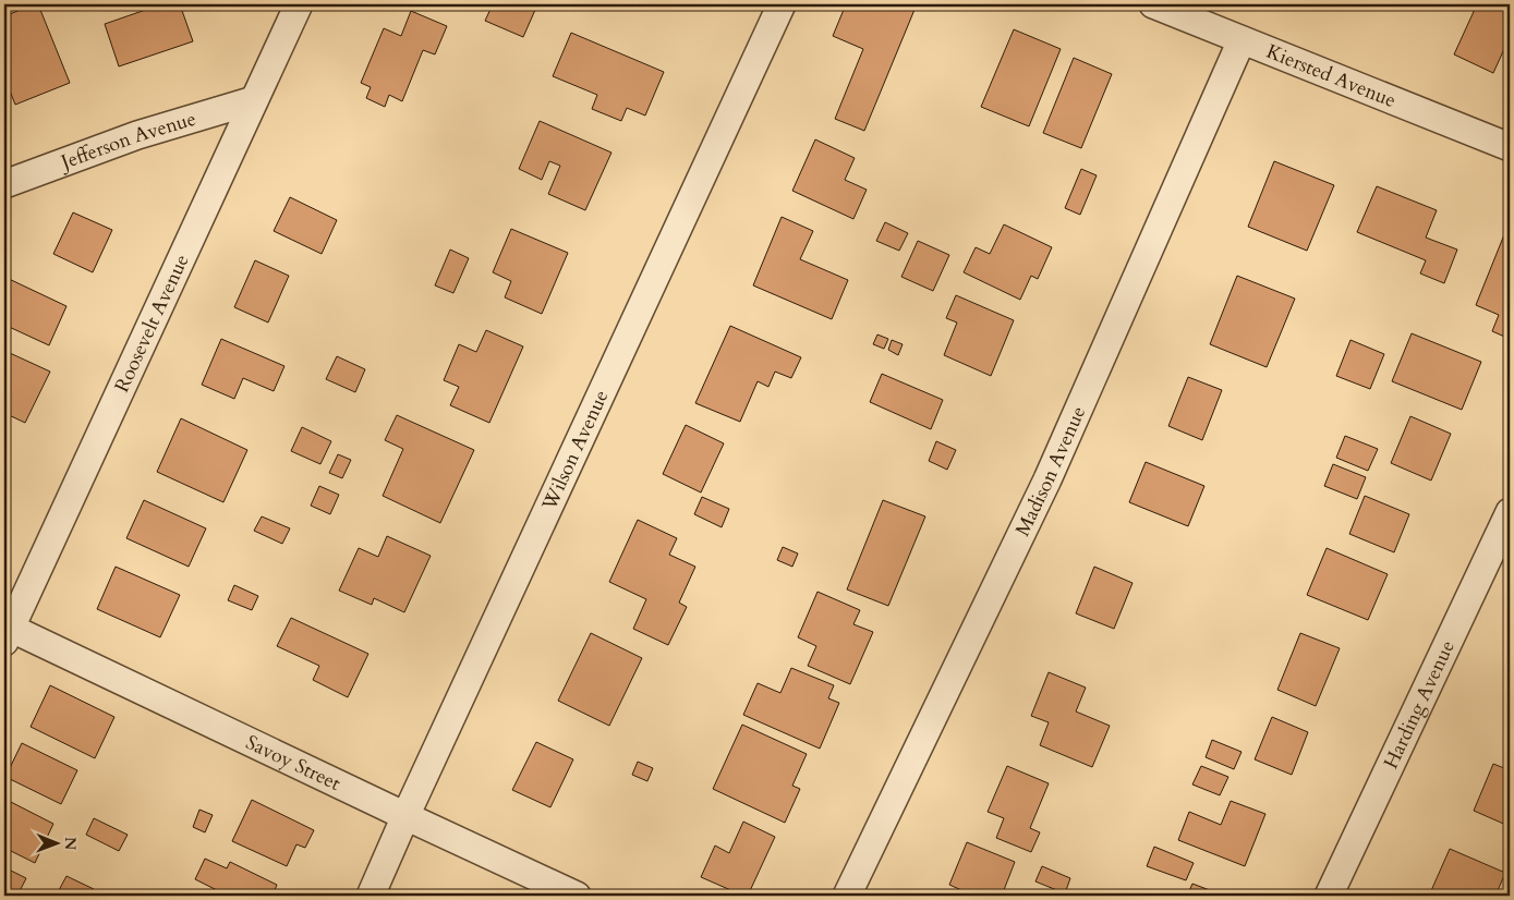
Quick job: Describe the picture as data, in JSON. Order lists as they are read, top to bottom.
{
  "streets": {
    "street": [
      "Kiersted Avenue",
      "Jefferson Avenue",
      "Roosevelt Avenue",
      "Wilson Avenue",
      "Madison Avenue",
      "Harding Avenue",
      "Savoy Street"
    ]
  },
  "crossings": [
    ["Kiersted Avenue", "Madison Avenue"],
    ["Jefferson Avenue", "Roosevelt Avenue"],
    ["Roosevelt Avenue", "Savoy Street"],
    ["Wilson Avenue", "Savoy Street"]
  ],
  "north": "right"
}
